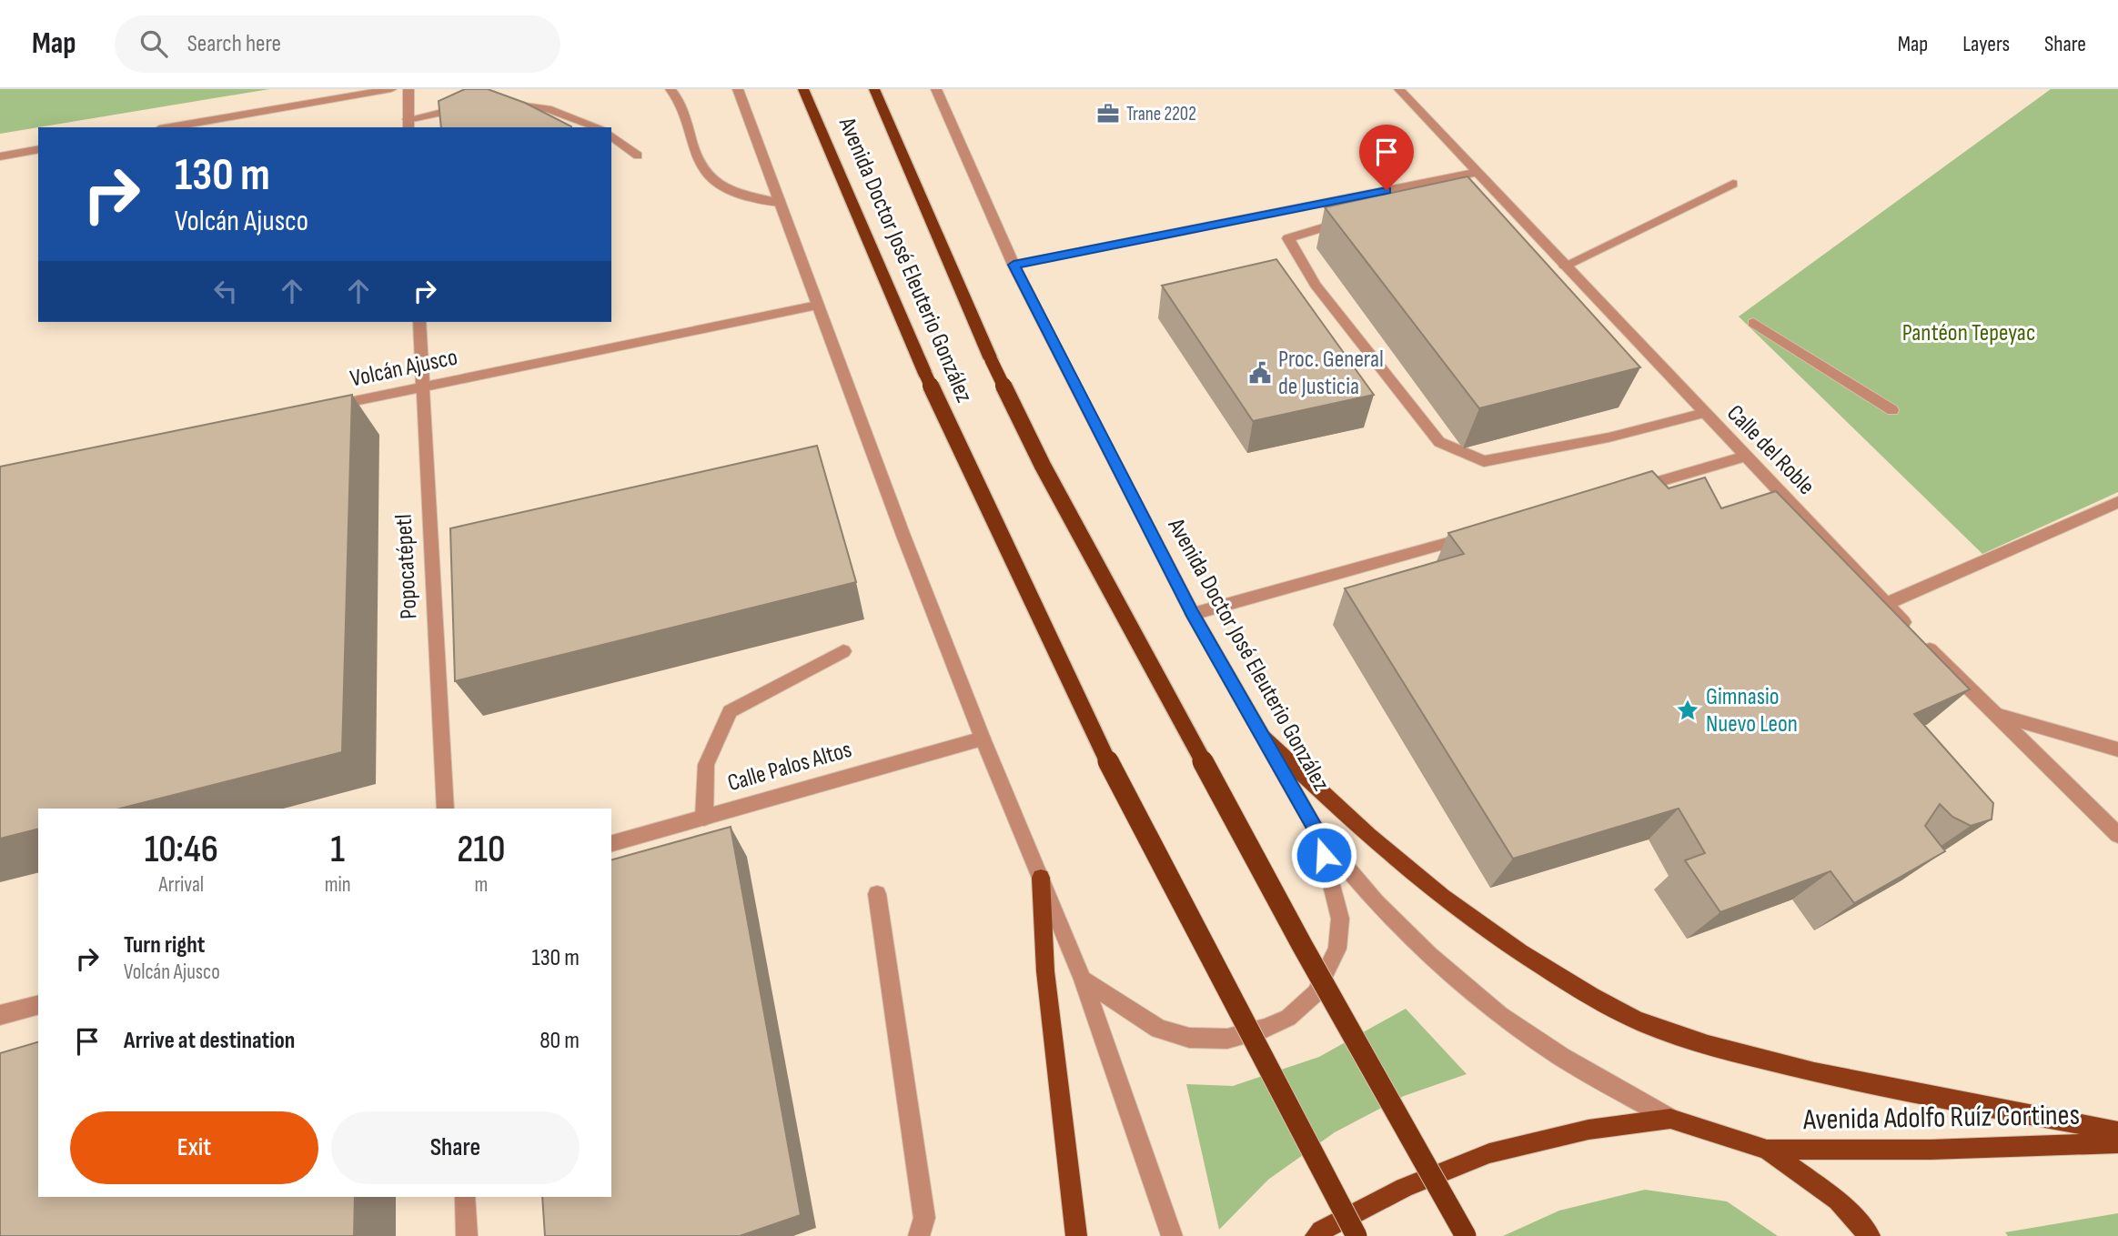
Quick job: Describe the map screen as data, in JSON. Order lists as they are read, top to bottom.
{
  "streets": {
    "highway": ["Avenida Doctor José Eleuterio González"],
    "main road": ["Avenida Adolfo Ruíz Cortines"],
    "street": [
      "Volcán Ajusco",
      "Calle del Roble",
      "Popocatépetl",
      "Calle Palos Altos"
    ]
  },
  "crossings": [
    ["Volcán Ajusco", "Popocatépetl"]
  ],
  "parks": ["Pantéon Tepeyac"],
  "places": {
    "office": ["Trane 2202"],
    "public building": ["Proc. General de Justicia"],
    "place": ["Gimnasio Nuevo Leon"]
  },
  "page": {
    "header": "Map",
    "search": "Search here",
    "nav": ["Map", "Layers", "Share"],
    "turn": ["130 m", "Volcán Ajusco"],
    "eta": [
      "10:46",
      "Arrival",
      "1",
      "min",
      "210",
      "m"
    ],
    "list": [
      {
        "name": "Turn right",
        "note": "Volcán Ajusco",
        "value": "130 m"
      },
      {
        "name": "Arrive at destination",
        "value": "80 m"
      }
    ],
    "buttons": ["Exit", "Share"]
  }
}
